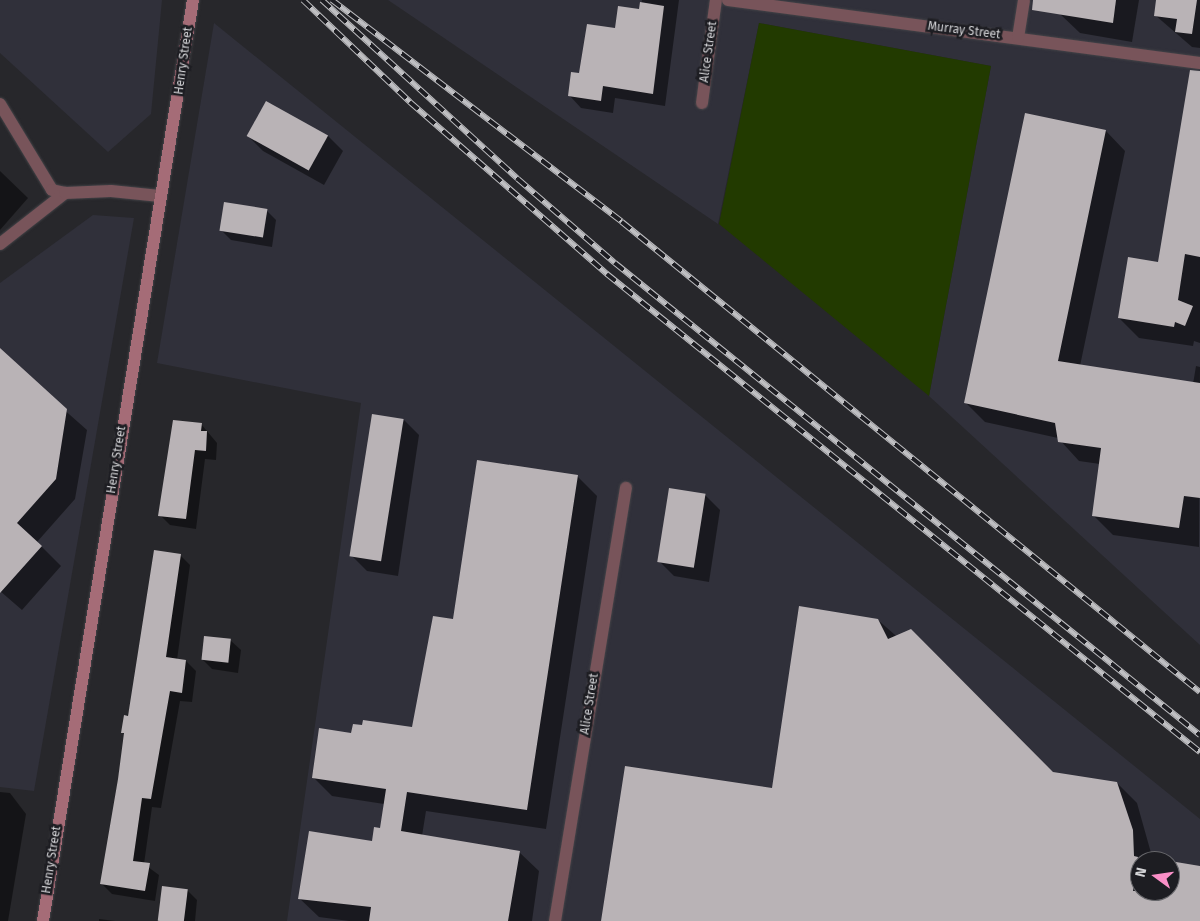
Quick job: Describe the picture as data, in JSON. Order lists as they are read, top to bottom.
{
  "streets": {
    "main road": ["Henry Street"],
    "street": ["Murray Street", "Alice Street"]
  },
  "north": "left"
}
